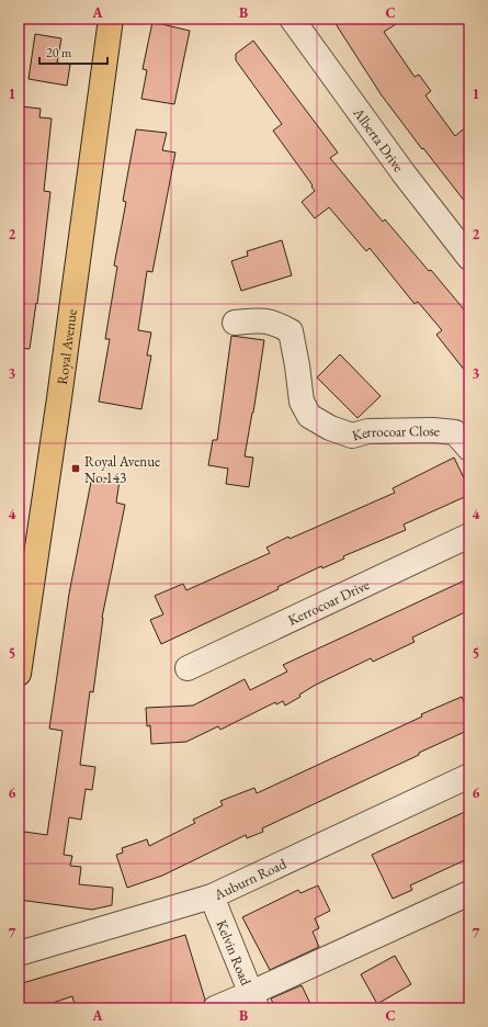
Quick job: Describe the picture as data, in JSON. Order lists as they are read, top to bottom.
{
  "streets": {
    "main road": ["Royal Avenue"],
    "street": [
      "Alberta Drive",
      "Kerrocoar Close",
      "Kerrocoar Drive",
      "Auburn Road",
      "Kelvin Road"
    ]
  },
  "crossings": [
    ["Auburn Road", "Kelvin Road"]
  ],
  "places": {
    "transit": ["Royal Avenue No.143"]
  },
  "scale_bar": "20 m",
  "grid": {
    "columns": ["A", "B", "C"],
    "rows": [
      "1",
      "2",
      "3",
      "4",
      "5",
      "6",
      "7"
    ]
  }
}
